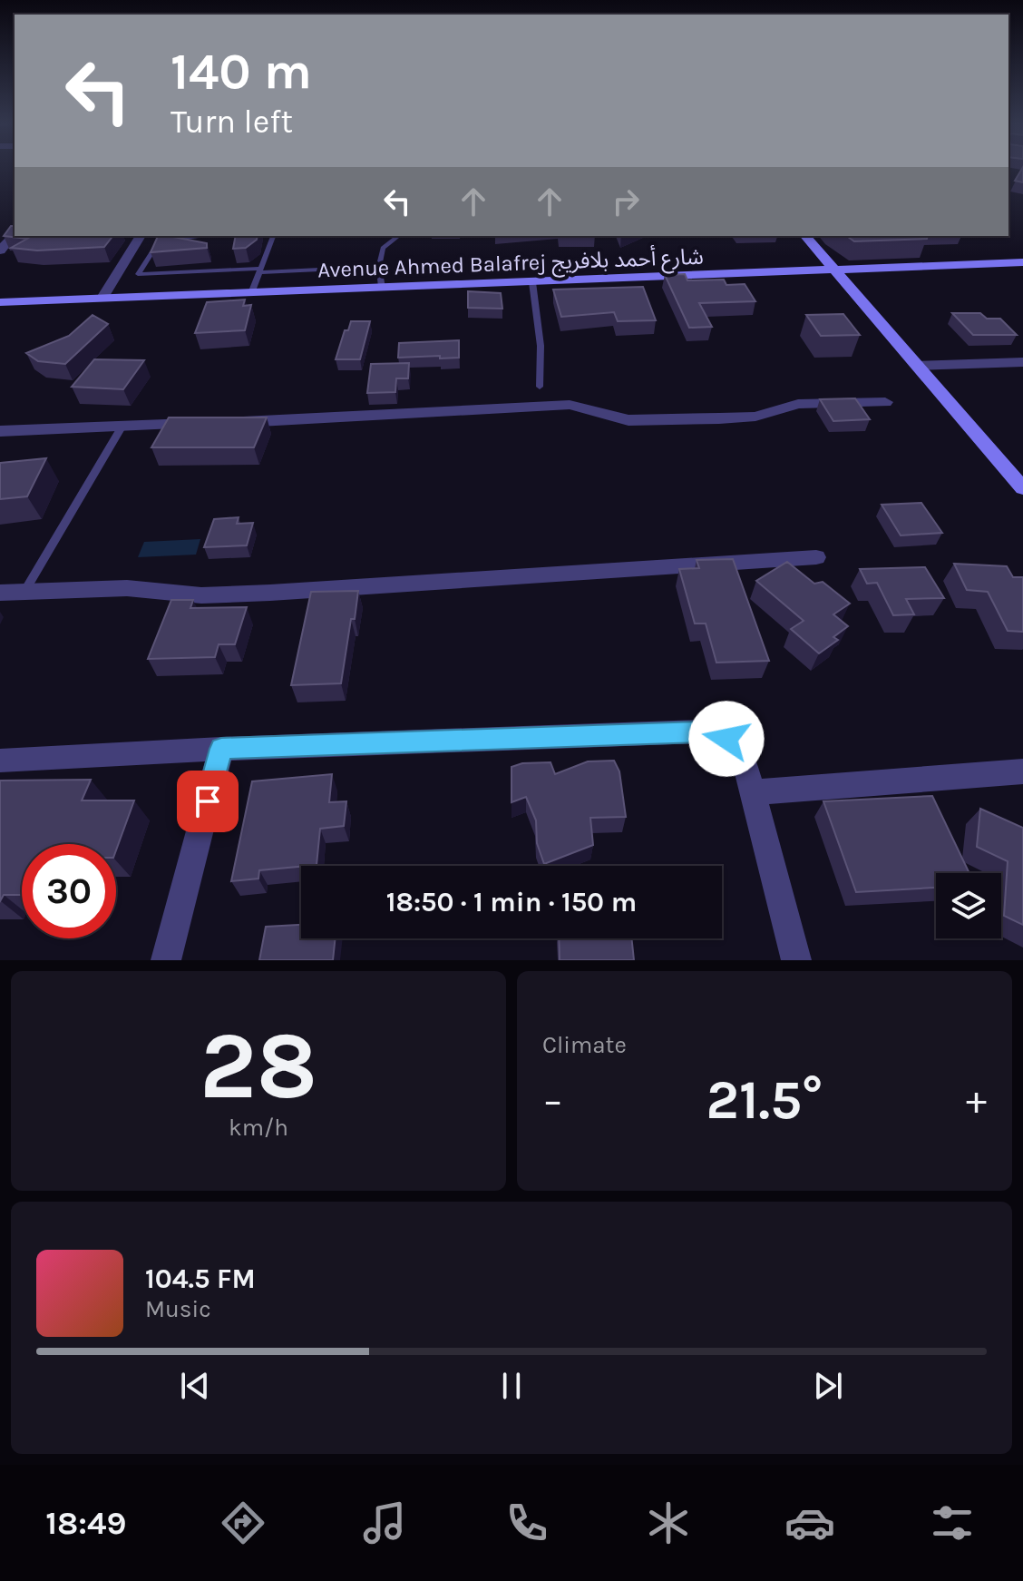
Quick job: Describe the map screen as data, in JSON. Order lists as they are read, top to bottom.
{
  "streets": {
    "main road": ["Avenue Ahmed Balafrej شارع أحمد بلافريج"]
  },
  "page": {
    "turn": ["140 m", "Turn left"],
    "limit": "30",
    "trip": "18:50 · 1 min · 150 m",
    "tile": [
      ["28", "km/h"],
      "Climate"
    ],
    "heat": ["−", "21.5°", "+"],
    "song": ["104.5 FM", "Music"],
    "tabs": "18:49"
  }
}
